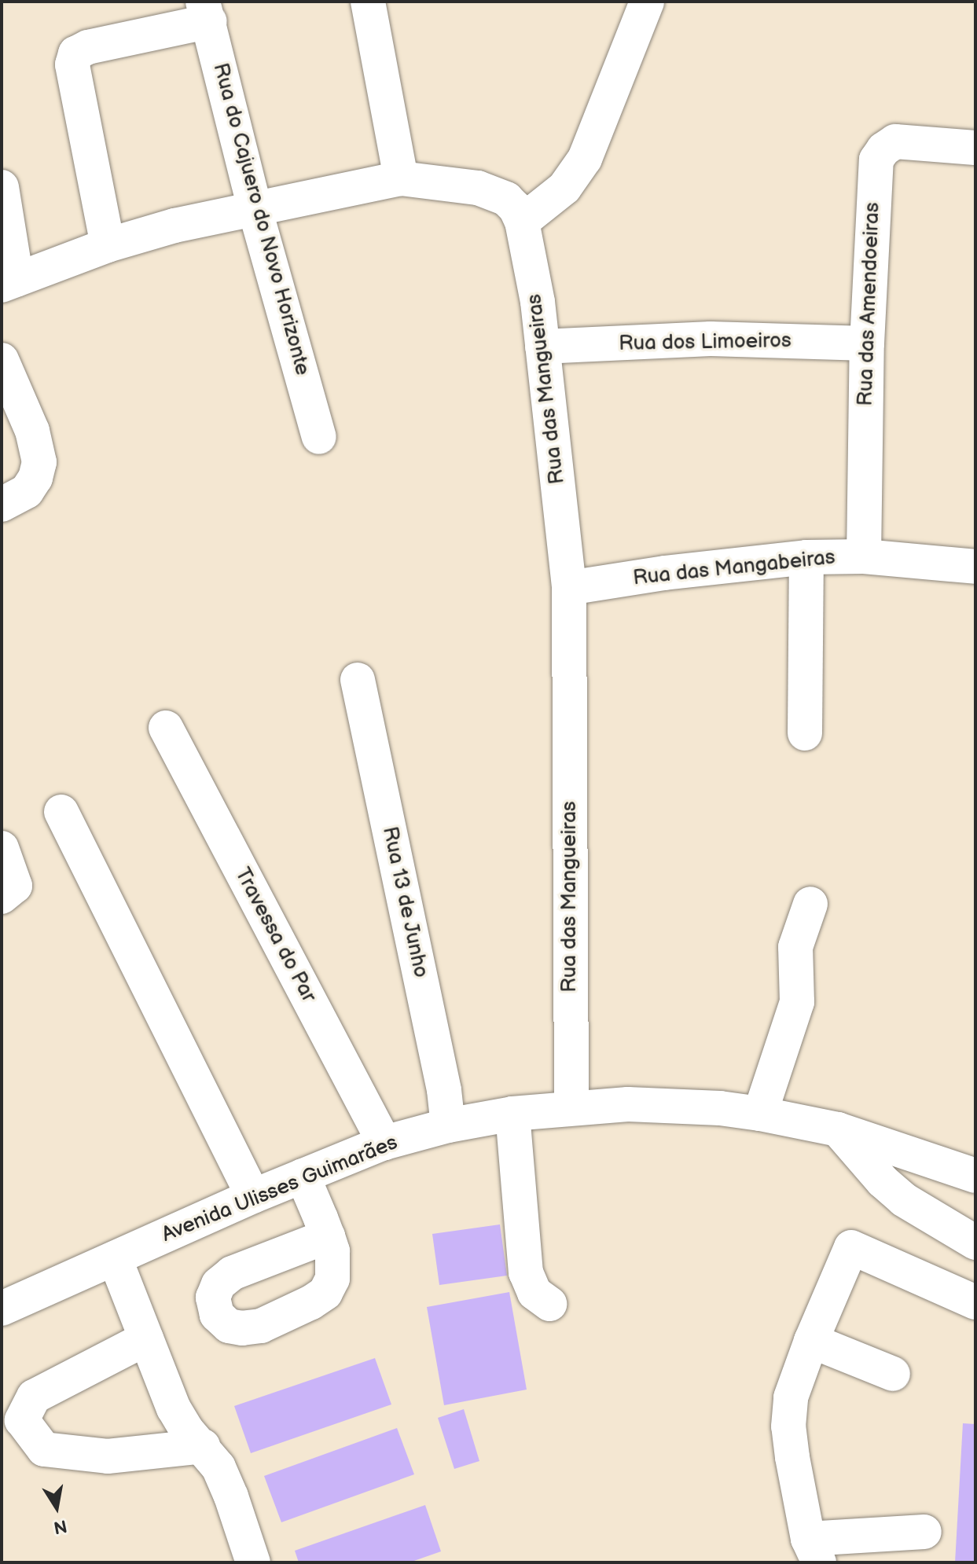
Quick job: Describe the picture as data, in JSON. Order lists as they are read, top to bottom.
{
  "streets": {
    "street": [
      "Rua do Cajuero do Novo Horizonte",
      "Rua das Amendoeiras",
      "Rua dos Limoeiros",
      "Rua das Mangueiras",
      "Rua das Mangabeiras",
      "Rua 13 de Junho",
      "Travessa do Par",
      "Avenida Ulisses Guimarães"
    ]
  },
  "crossings": [
    ["Rua do Cajuero do Novo Horizonte", "Rua das Mangueiras"],
    ["Rua das Amendoeiras", "Rua dos Limoeiros"],
    ["Rua das Amendoeiras", "Rua das Mangabeiras"],
    ["Rua dos Limoeiros", "Rua das Mangueiras"],
    ["Rua das Mangueiras", "Rua das Mangabeiras"],
    ["Rua das Mangueiras", "Avenida Ulisses Guimarães"],
    ["Rua 13 de Junho", "Avenida Ulisses Guimarães"],
    ["Travessa do Par", "Avenida Ulisses Guimarães"]
  ],
  "north": "bottom"
}
